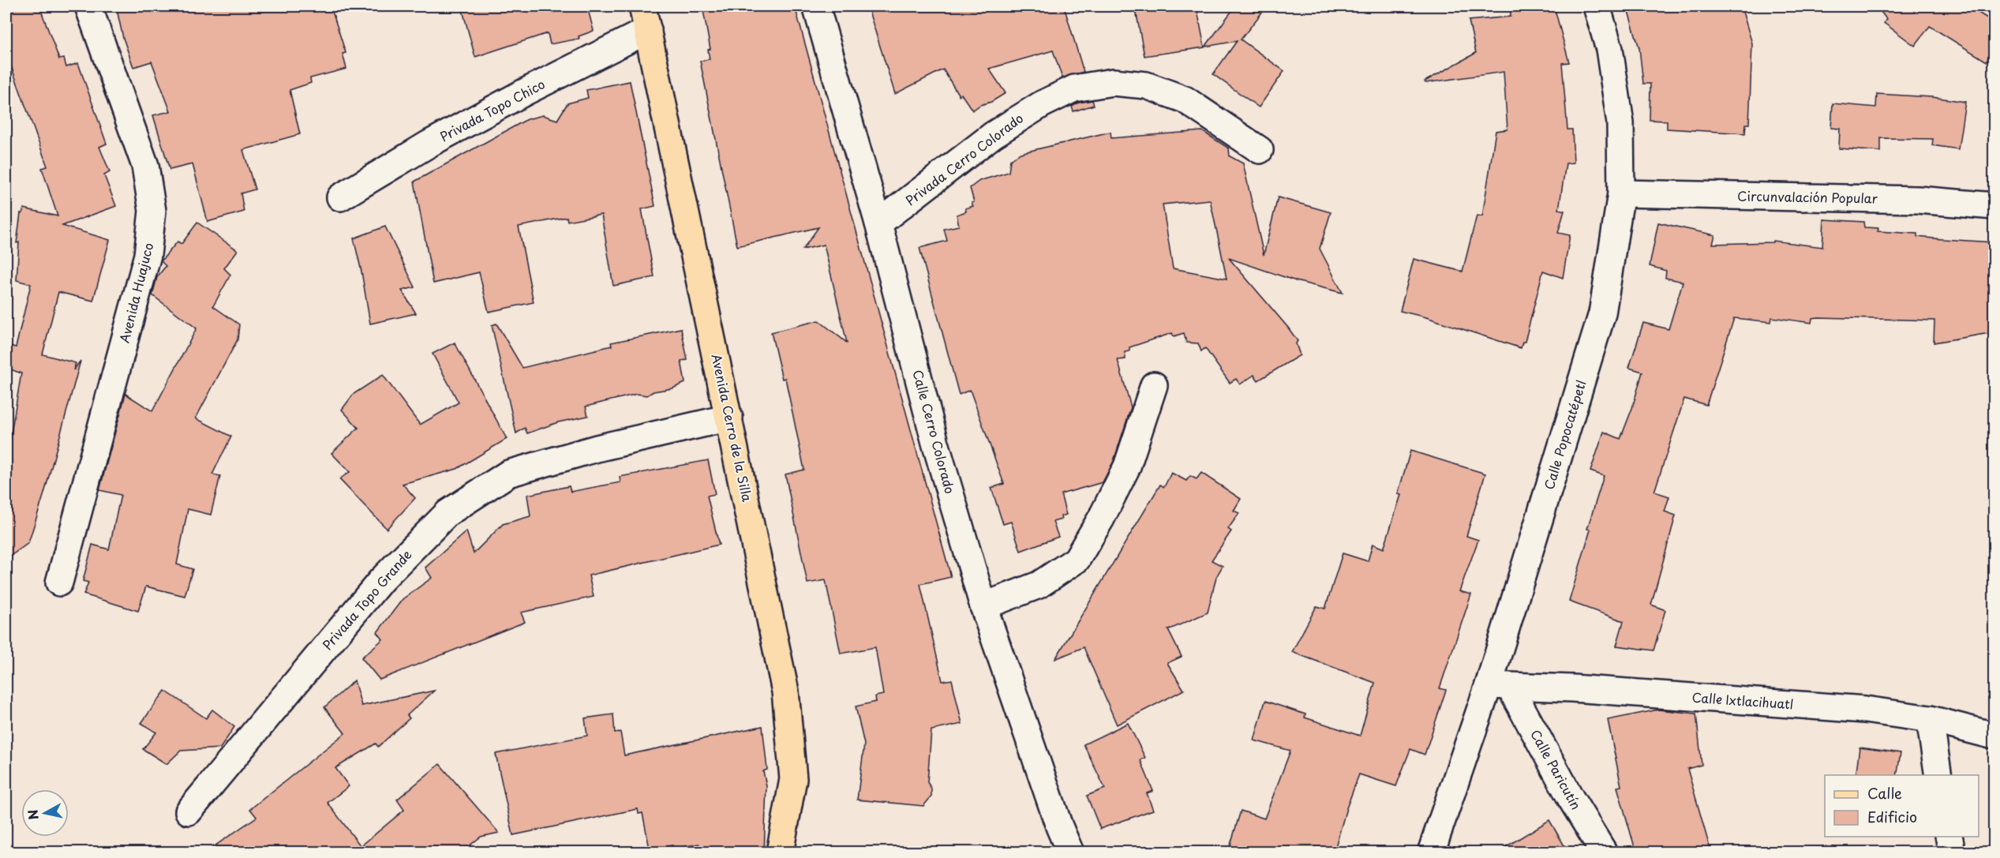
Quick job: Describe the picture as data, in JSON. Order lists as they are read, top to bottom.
{
  "streets": {
    "main road": ["Avenida Cerro de la Silla"],
    "street": [
      "Privada Topo Chico",
      "Privada Cerro Colorado",
      "Circunvalación Popular",
      "Avenida Huajuco",
      "Calle Cerro Colorado",
      "Calle Popocatépetl",
      "Privada Topo Grande",
      "Calle Ixtlacihuatl",
      "Calle Paricutín"
    ]
  },
  "crossings": [
    ["Privada Topo Chico", "Avenida Cerro de la Silla"],
    ["Privada Cerro Colorado", "Calle Cerro Colorado"],
    ["Circunvalación Popular", "Calle Popocatépetl"],
    ["Avenida Cerro de la Silla", "Privada Topo Grande"],
    ["Calle Popocatépetl", "Calle Ixtlacihuatl"],
    ["Calle Popocatépetl", "Calle Paricutín"],
    ["Calle Ixtlacihuatl", "Calle Paricutín"]
  ],
  "legend": ["Calle", "Edificio"],
  "north": "left"
}
